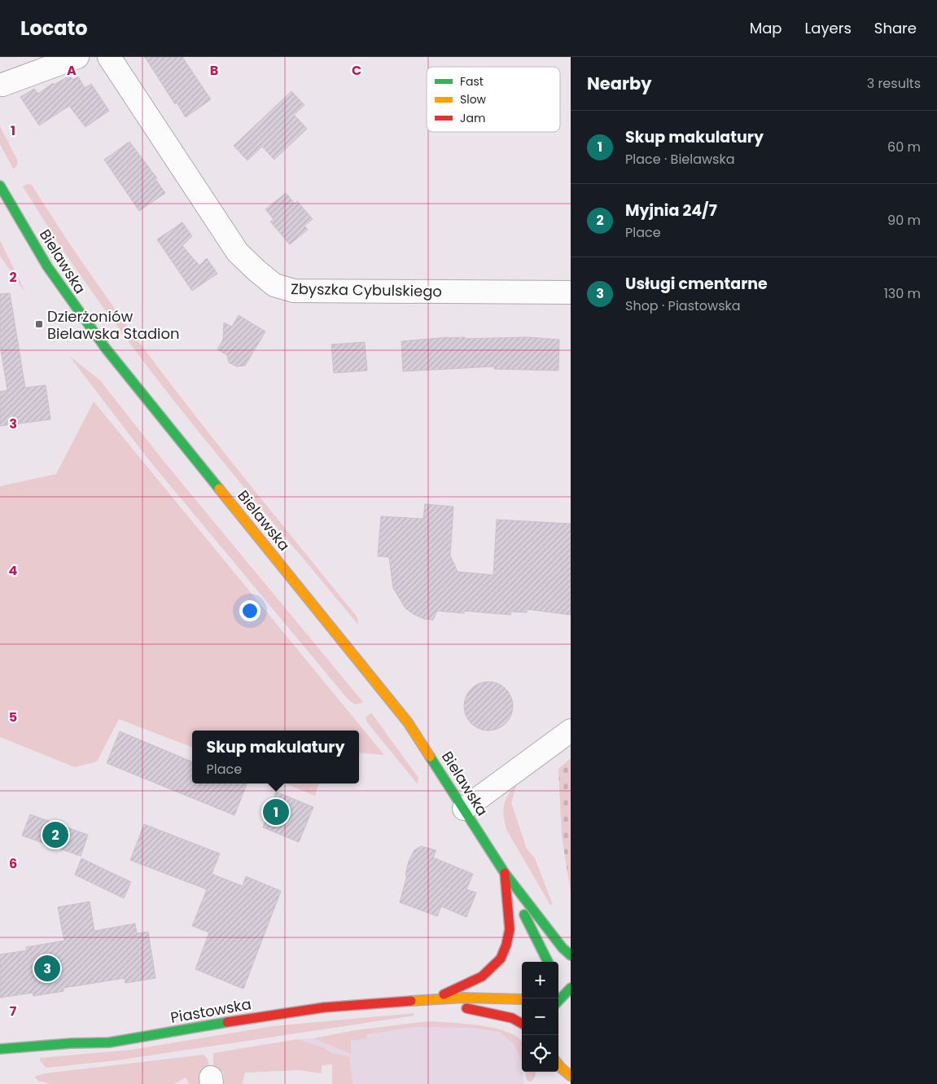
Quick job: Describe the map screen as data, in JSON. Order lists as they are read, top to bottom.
{
  "streets": {
    "main road": ["Bielawska", "Piastowska"],
    "street": ["Zbyszka Cybulskiego"]
  },
  "places": {
    "transit": ["Dzierżoniów Bielawska Stadion"]
  },
  "legend": ["Fast", "Slow", "Jam"],
  "page": {
    "header": "Locato",
    "nav": ["Map", "Layers", "Share"],
    "heading": ["Nearby", "3 results"],
    "list": [
      {
        "mark": "1",
        "name": "Skup makulatury",
        "note": "Place · Bielawska",
        "value": "60 m"
      },
      {
        "mark": "2",
        "name": "Myjnia 24/7",
        "note": "Place",
        "value": "90 m"
      },
      {
        "mark": "3",
        "name": "Usługi cmentarne",
        "note": "Shop · Piastowska",
        "value": "130 m"
      }
    ],
    "popup": ["Skup makulatury", "Place"],
    "pins": ["1", "2", "3"],
    "map_buttons": ["+", "−"]
  },
  "grid": {
    "columns": ["A", "B", "C"],
    "rows": [
      "1",
      "2",
      "3",
      "4",
      "5",
      "6",
      "7"
    ]
  }
}
